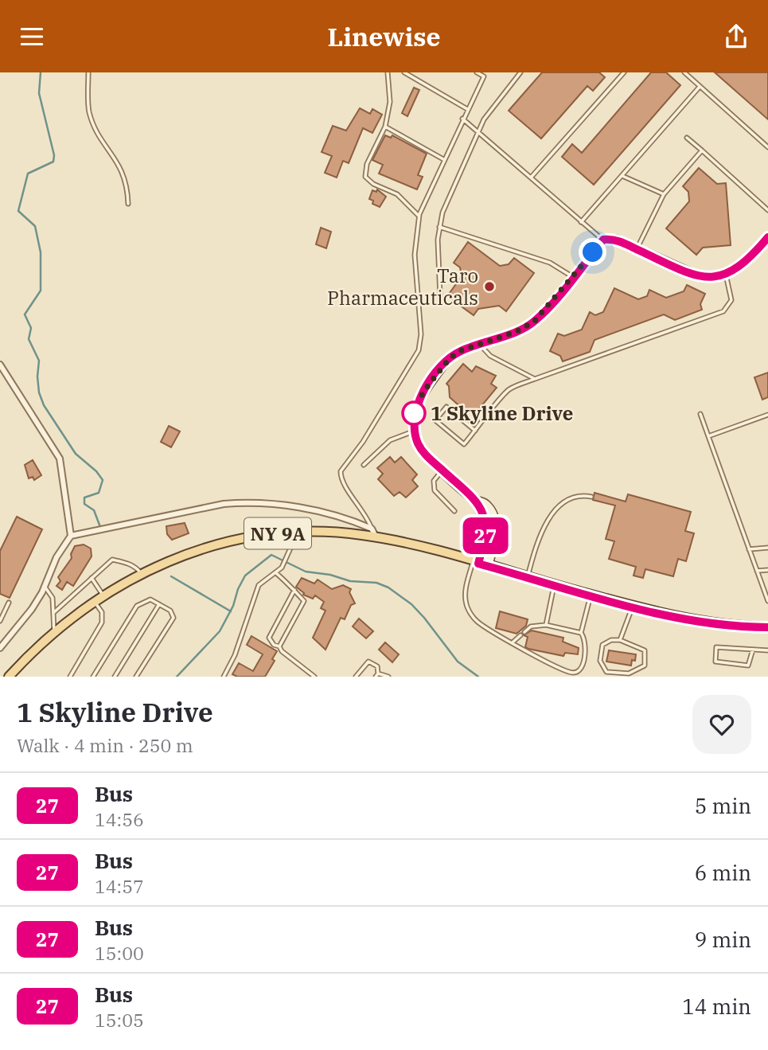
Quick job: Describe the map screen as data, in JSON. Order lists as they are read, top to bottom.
{
  "streets": {
    "main road": ["NY 9A"]
  },
  "places": ["Taro Pharmaceuticals", "1 Skyline Drive"],
  "lines": ["bus line 27"],
  "page": {
    "header": "Linewise",
    "on_map": "27",
    "heading": ["1 Skyline Drive", "Walk · 4 min · 250 m"],
    "list": [
      {
        "mark": "27",
        "name": "Bus",
        "note": "14:56",
        "value": "5 min"
      },
      {
        "mark": "27",
        "name": "Bus",
        "note": "14:57",
        "value": "6 min"
      },
      {
        "mark": "27",
        "name": "Bus",
        "note": "15:00",
        "value": "9 min"
      },
      {
        "mark": "27",
        "name": "Bus",
        "note": "15:05",
        "value": "14 min"
      }
    ]
  }
}
